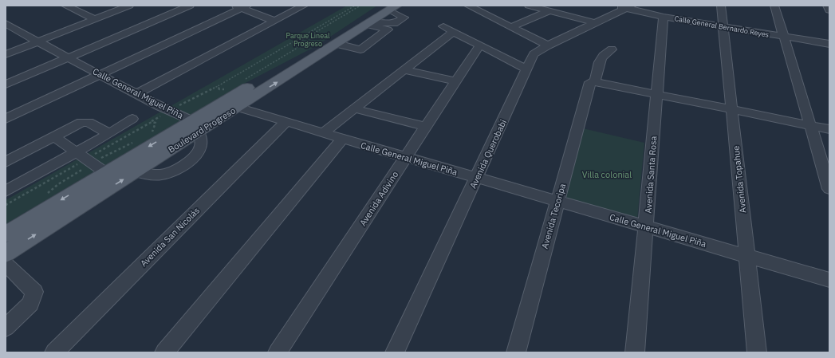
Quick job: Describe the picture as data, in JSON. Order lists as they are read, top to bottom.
{
  "streets": {
    "main road": ["Boulevard Progreso"],
    "street": [
      "Calle General Bernardo Reyes",
      "Calle General Miguel Piña",
      "Avenida Querobabi",
      "Avenida Santa Rosa",
      "Avenida Topahue",
      "Avenida Adivino",
      "Avenida Tecoripa",
      "Avenida San Nicolás"
    ]
  },
  "crossings": [
    ["Calle General Bernardo Reyes", "Avenida Querobabi"],
    ["Calle General Bernardo Reyes", "Avenida Santa Rosa"],
    ["Calle General Bernardo Reyes", "Avenida Topahue"],
    ["Calle General Miguel Piña", "Boulevard Progreso"],
    ["Calle General Miguel Piña", "Avenida Querobabi"],
    ["Calle General Miguel Piña", "Avenida Santa Rosa"],
    ["Calle General Miguel Piña", "Avenida Topahue"],
    ["Calle General Miguel Piña", "Avenida Adivino"],
    ["Calle General Miguel Piña", "Avenida Tecoripa"],
    ["Calle General Miguel Piña", "Avenida San Nicolás"]
  ],
  "parks": ["Parque Lineal Progreso", "Villa colonial"]
}
